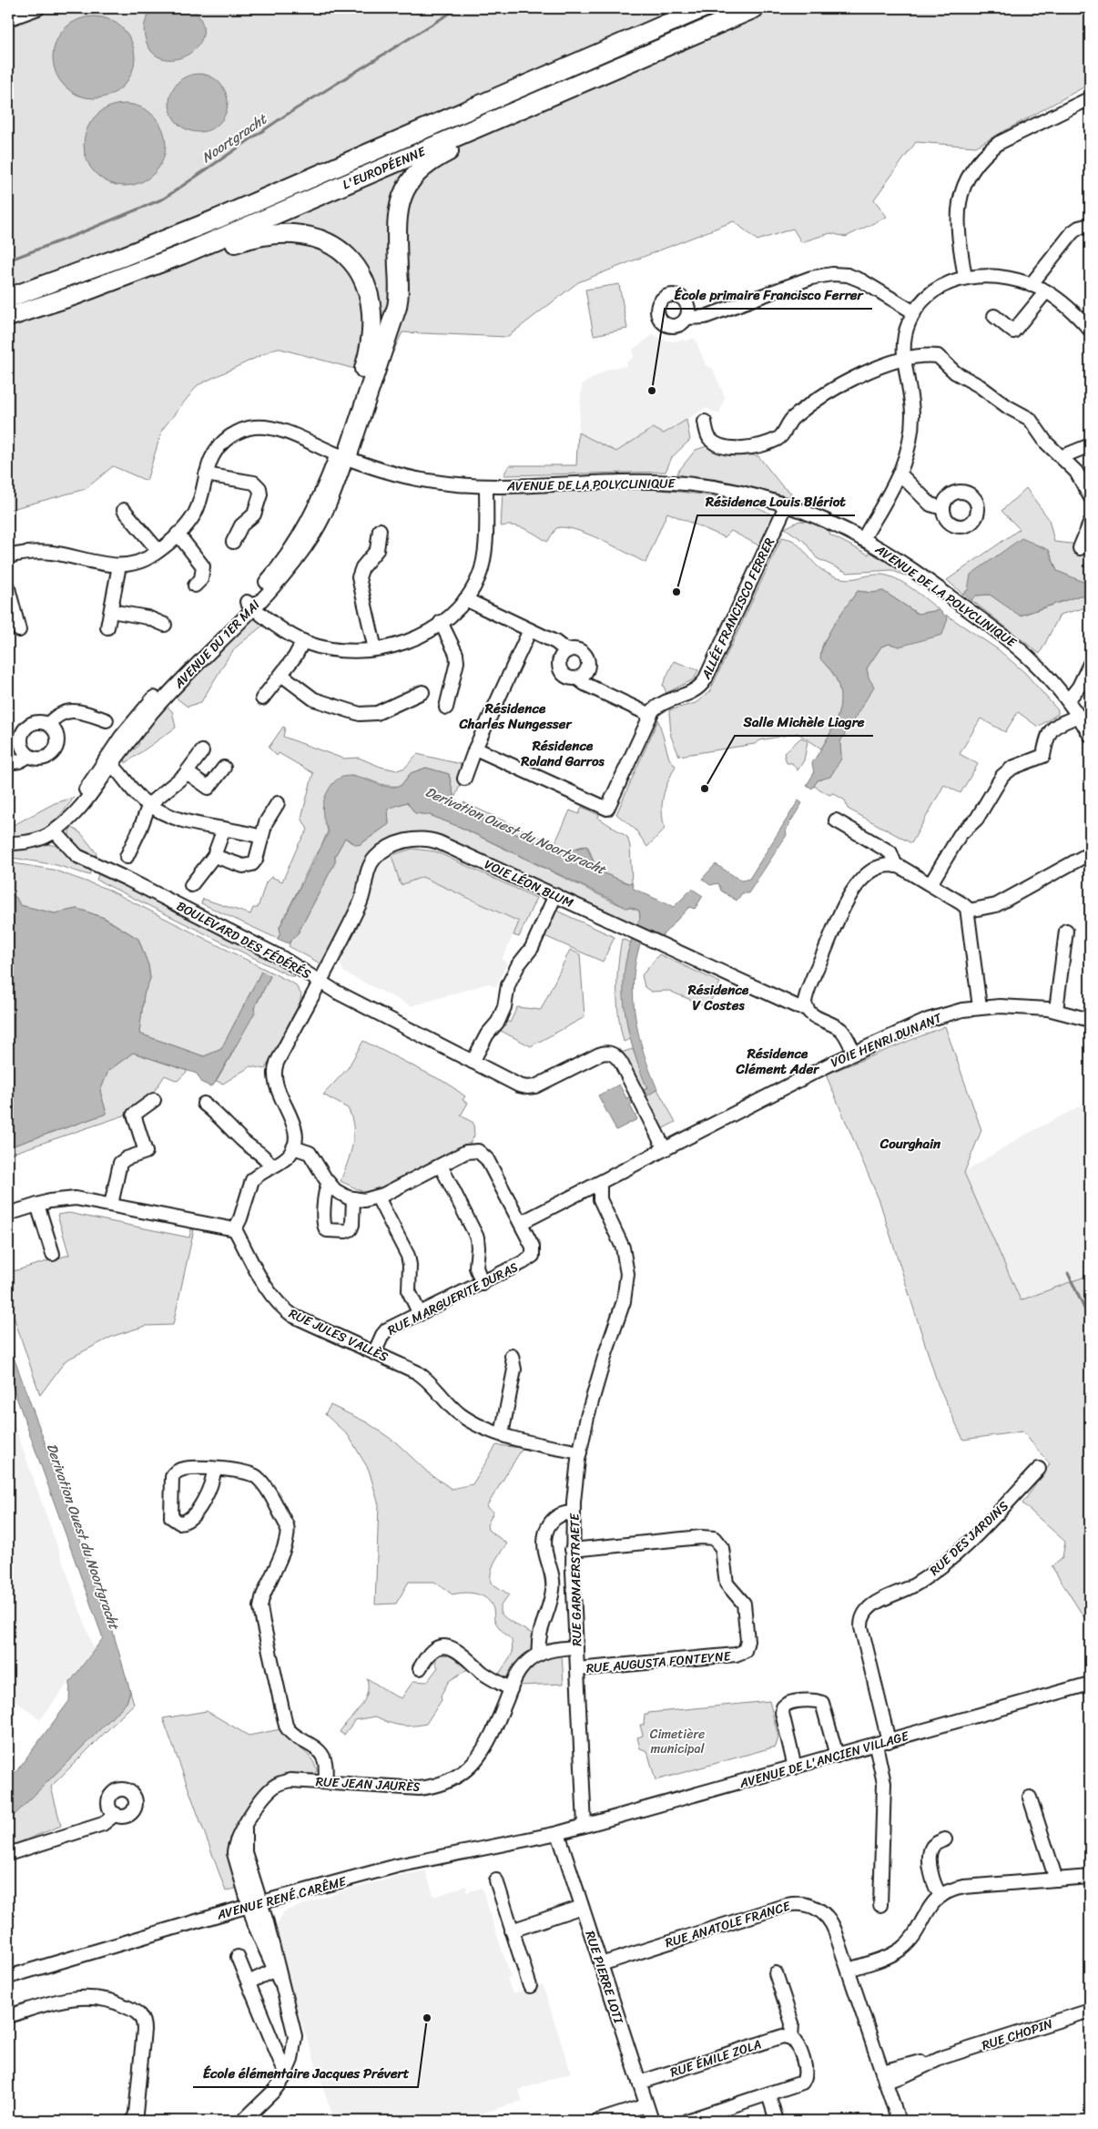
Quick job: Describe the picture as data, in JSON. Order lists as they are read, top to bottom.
{
  "streets": {
    "highway": ["L'EUROPÉENNE"],
    "street": [
      "AVENUE DE LA POLYCLINIQUE",
      "ALLÉE FRANCISCO FERRER",
      "AVENUE DU 1ER MAI",
      "VOIE LÉON BLUM",
      "BOULEVARD DES FÉDÉRÉS",
      "VOIE HENRI DUNANT",
      "RUE MARGUERITE DURAS",
      "RUE JULES VALLÈS",
      "RUE DES JARDINS",
      "RUE GARNAERSTRAETE",
      "RUE AUGUSTA FONTEYNE",
      "AVENUE DE L'ANCIEN VILLAGE",
      "RUE JEAN JAURÈS",
      "AVENUE RENÉ CARÊME",
      "RUE ANATOLE FRANCE",
      "RUE PIERRE LOTI",
      "RUE CHOPIN",
      "RUE ÉMILE ZOLA"
    ]
  },
  "crossings": [
    ["AVENUE DE LA POLYCLINIQUE", "ALLÉE FRANCISCO FERRER"],
    ["AVENUE DE LA POLYCLINIQUE", "AVENUE DU 1ER MAI"],
    ["AVENUE DU 1ER MAI", "BOULEVARD DES FÉDÉRÉS"],
    ["VOIE LÉON BLUM", "BOULEVARD DES FÉDÉRÉS"],
    ["VOIE LÉON BLUM", "VOIE HENRI DUNANT"],
    ["BOULEVARD DES FÉDÉRÉS", "VOIE HENRI DUNANT"],
    ["VOIE HENRI DUNANT", "RUE GARNAERSTRAETE"],
    ["RUE MARGUERITE DURAS", "RUE JULES VALLÈS"],
    ["RUE JULES VALLÈS", "RUE GARNAERSTRAETE"],
    ["RUE DES JARDINS", "AVENUE DE L'ANCIEN VILLAGE"],
    ["RUE GARNAERSTRAETE", "RUE AUGUSTA FONTEYNE"],
    ["RUE GARNAERSTRAETE", "AVENUE DE L'ANCIEN VILLAGE"],
    ["RUE GARNAERSTRAETE", "RUE JEAN JAURÈS"],
    ["AVENUE DE L'ANCIEN VILLAGE", "AVENUE RENÉ CARÊME"],
    ["AVENUE DE L'ANCIEN VILLAGE", "RUE PIERRE LOTI"],
    ["RUE JEAN JAURÈS", "AVENUE RENÉ CARÊME"],
    ["AVENUE RENÉ CARÊME", "RUE PIERRE LOTI"],
    ["RUE ANATOLE FRANCE", "RUE PIERRE LOTI"],
    ["RUE ANATOLE FRANCE", "RUE CHOPIN"],
    ["RUE PIERRE LOTI", "RUE ÉMILE ZOLA"]
  ],
  "districts": [
    "Résidence Charles Nungesser",
    "Résidence Roland Garros",
    "Résidence V Costes",
    "Résidence Clément Ader",
    "Courghain"
  ],
  "water": ["Noortgracht", "Derivation Ouest du Noortgracht"],
  "parks": ["Cimetière municipal"],
  "places": [
    "École primaire Francisco Ferrer",
    "Résidence Louis Blériot",
    "Salle Michèle Liagre",
    "École élémentaire Jacques Prévert"
  ]
}
